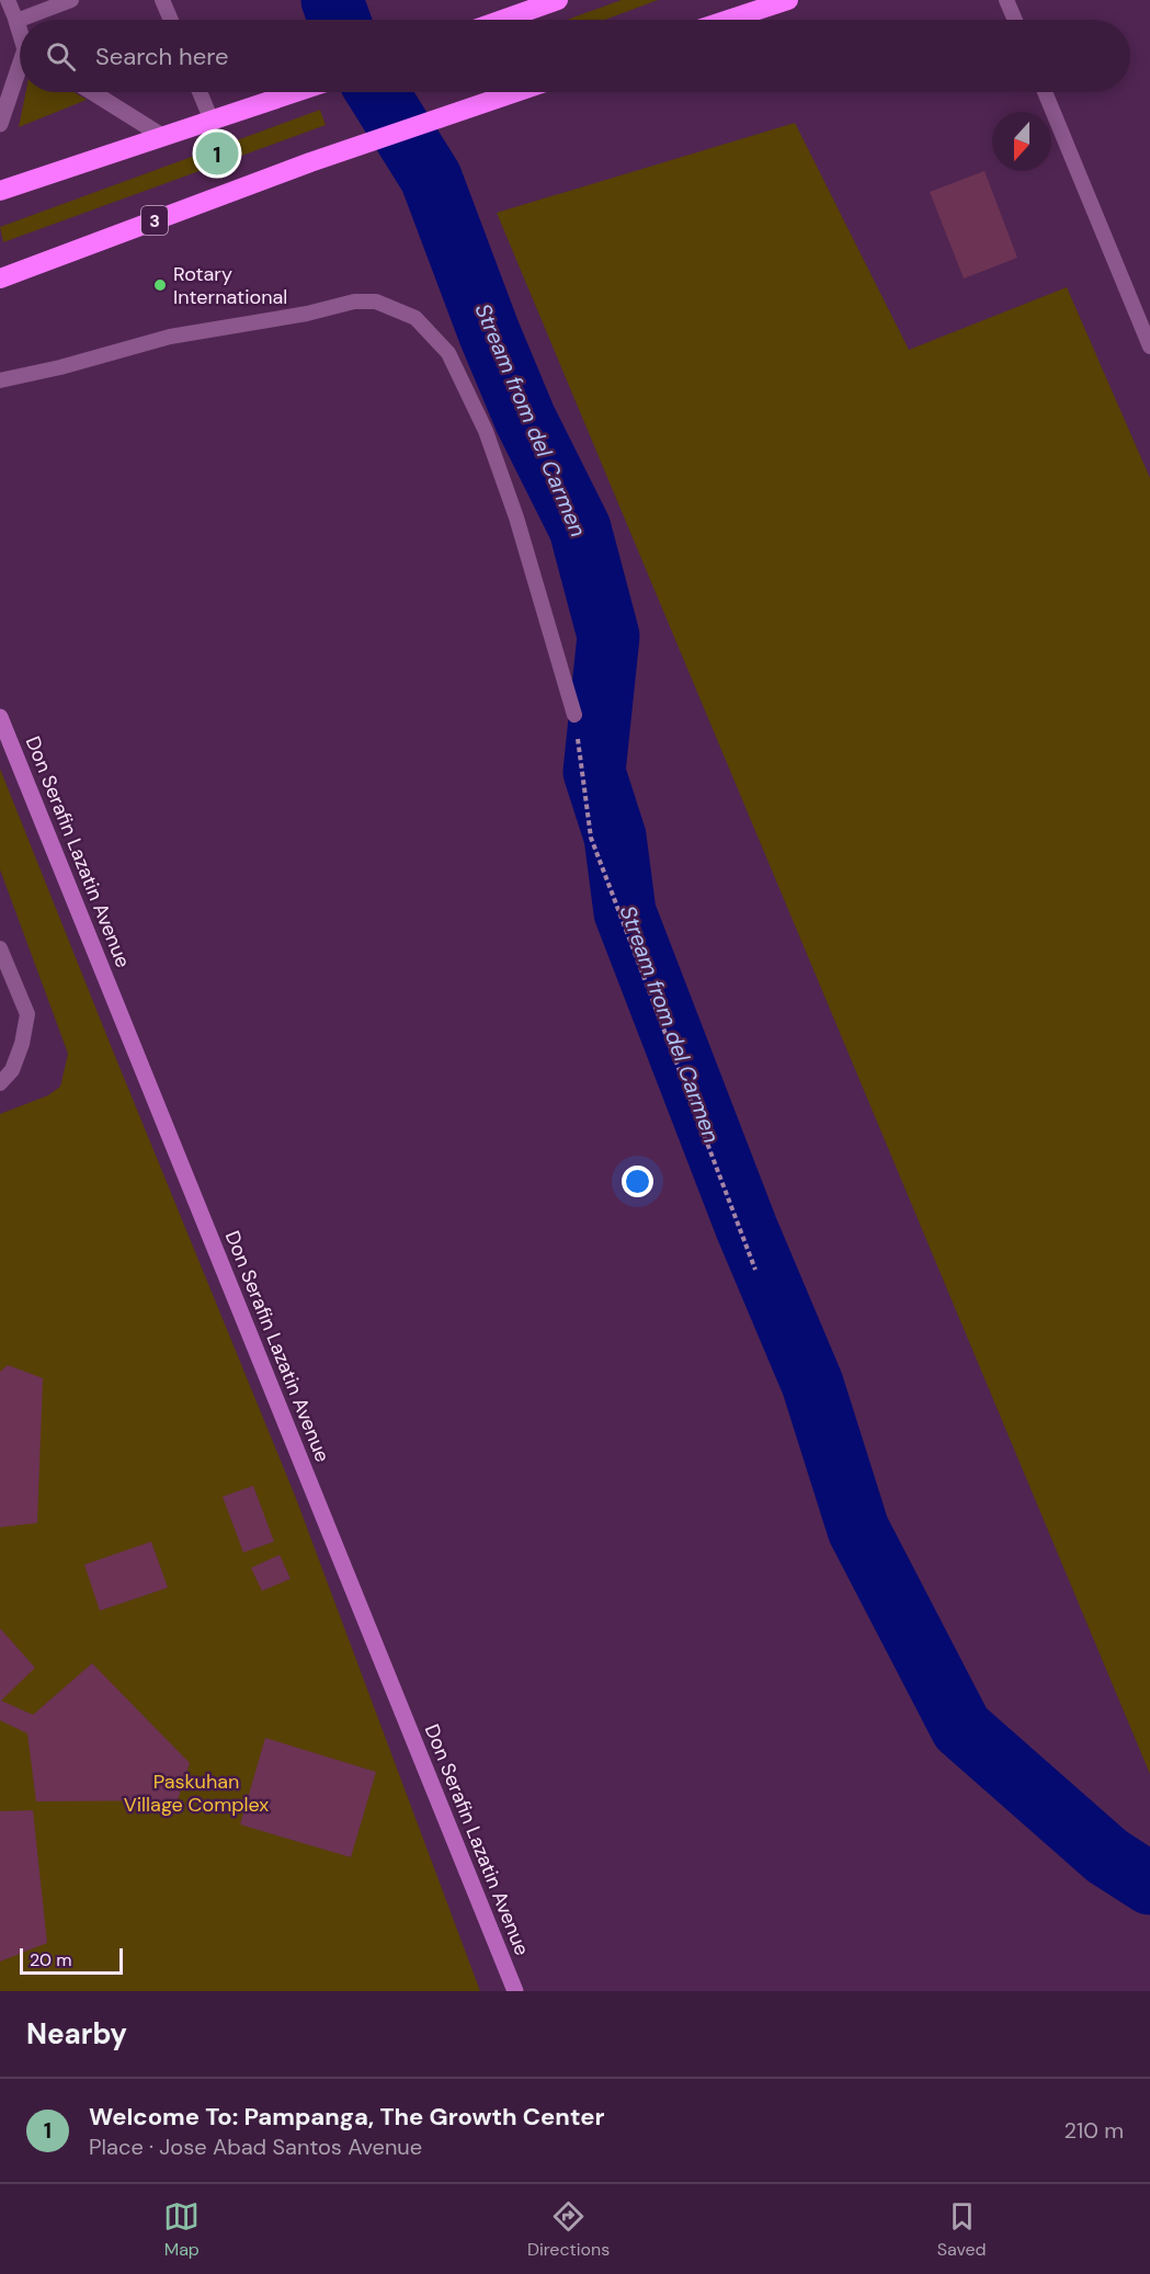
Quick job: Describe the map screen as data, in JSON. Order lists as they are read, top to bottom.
{
  "streets": {
    "highway": ["3"],
    "main road": ["Don Serafin Lazatin Avenue"]
  },
  "water": ["Stream from del Carmen"],
  "parks": ["Paskuhan Village Complex"],
  "places": ["Rotary International"],
  "scale_bar": "20 m",
  "north": "bottom",
  "page": {
    "search": "Search here",
    "pins": "1",
    "scale": "20 m",
    "heading": "Nearby",
    "list": [
      {
        "mark": "1",
        "name": "Welcome To: Pampanga, The Growth Center",
        "note": "Place · Jose Abad Santos Avenue",
        "value": "210 m"
      }
    ],
    "nav": ["Map", "Directions", "Saved"]
  }
}
